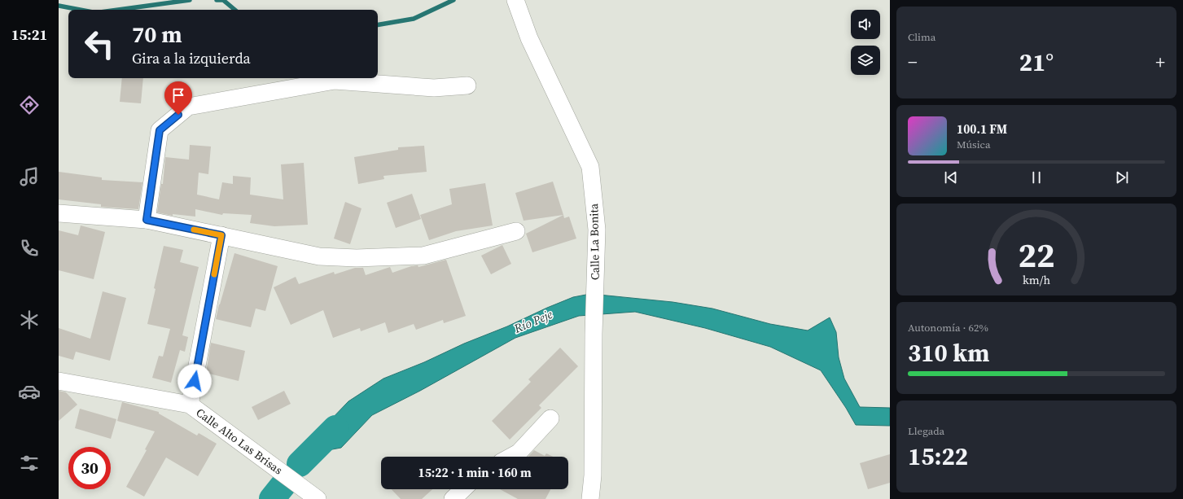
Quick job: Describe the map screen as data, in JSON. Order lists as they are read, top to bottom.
{
  "streets": {
    "street": ["Calle La Bonita", "Calle Alto Las Brisas"]
  },
  "water": ["Río Peje"],
  "page": {
    "tabs": "15:21",
    "tile": [
      "Clima",
      ["Autonomía · 62%", "310 km"],
      ["Llegada", "15:22"]
    ],
    "turn": ["70 m", "Gira a la izquierda"],
    "heat": ["−", "21°", "+"],
    "song": ["100.1 FM", "Música"],
    "limit": "30",
    "trip": "15:22 · 1 min · 160 m",
    "gauge": ["22", "km/h"]
  }
}
